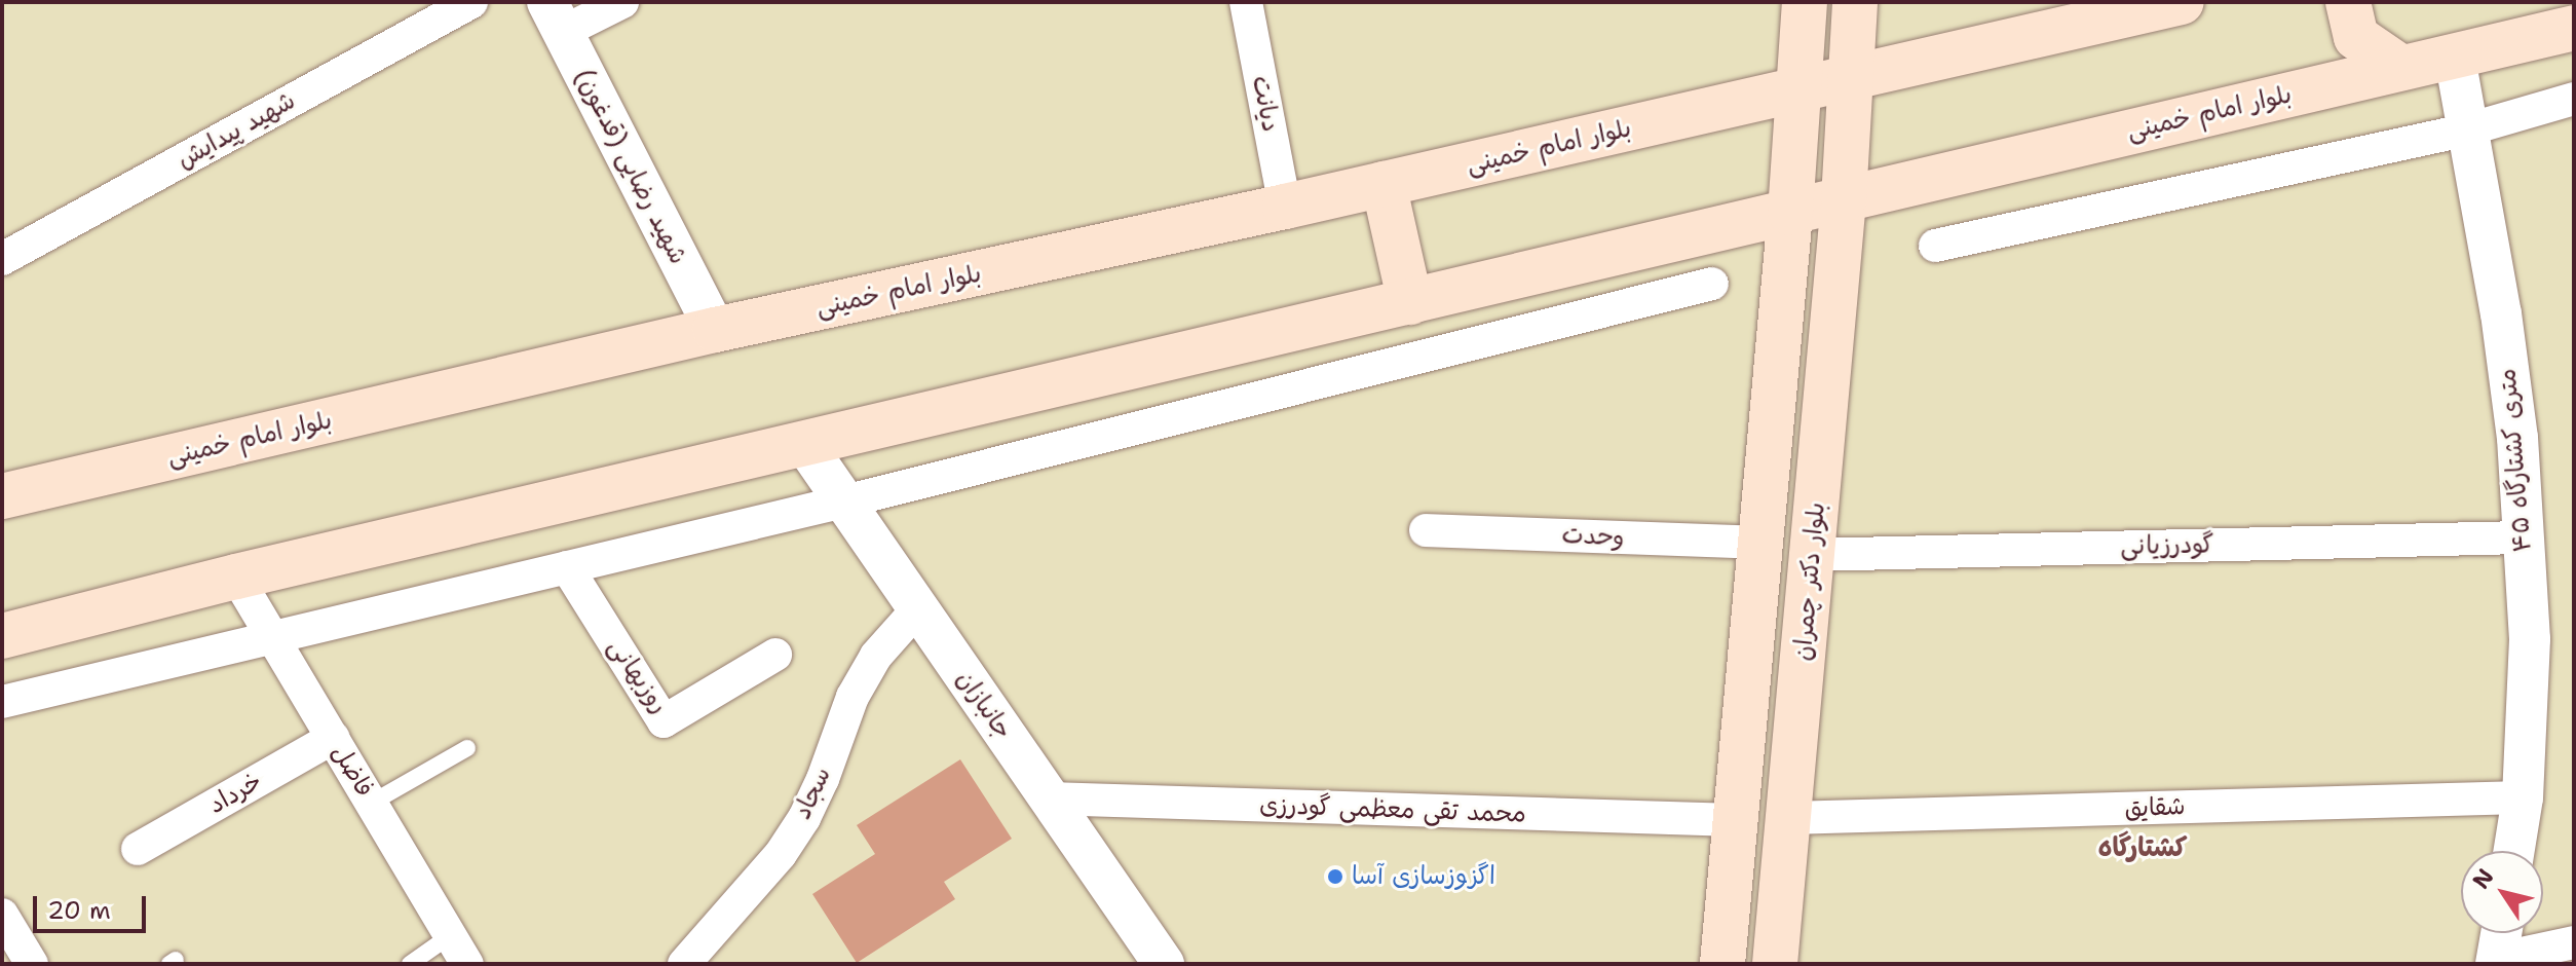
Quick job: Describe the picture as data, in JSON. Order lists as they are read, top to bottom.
{
  "streets": {
    "main road": ["بلوار امام خمینی", "بلوار دکتر چمران"],
    "street": [
      "دیانت",
      "شهید پیدایش",
      "(قدغون) شهید رضایی",
      "۴۵ متری کشتارگاه",
      "وحدت",
      "گودرزیانی",
      "روزبهانی",
      "جانبازان",
      "فاضل",
      "خرداد",
      "سجاد",
      "شقایق",
      "محمد تقی معظمی گودرزی"
    ]
  },
  "crossings": [
    ["دیانت", "بلوار امام خمینی"],
    ["بلوار امام خمینی", "(قدغون) شهید رضایی"],
    ["بلوار امام خمینی", "۴۵ متری کشتارگاه"],
    ["بلوار امام خمینی", "بلوار دکتر چمران"],
    ["۴۵ متری کشتارگاه", "گودرزیانی"],
    ["۴۵ متری کشتارگاه", "شقایق"],
    ["گودرزیانی", "بلوار دکتر چمران"],
    ["بلوار دکتر چمران", "شقایق"],
    ["جانبازان", "سجاد"],
    ["جانبازان", "محمد تقی معظمی گودرزی"],
    ["فاضل", "خرداد"]
  ],
  "districts": ["کشتارگاه"],
  "places": ["اگزوزسازی آسا"],
  "scale_bar": "20 m",
  "north": "top left"
}
